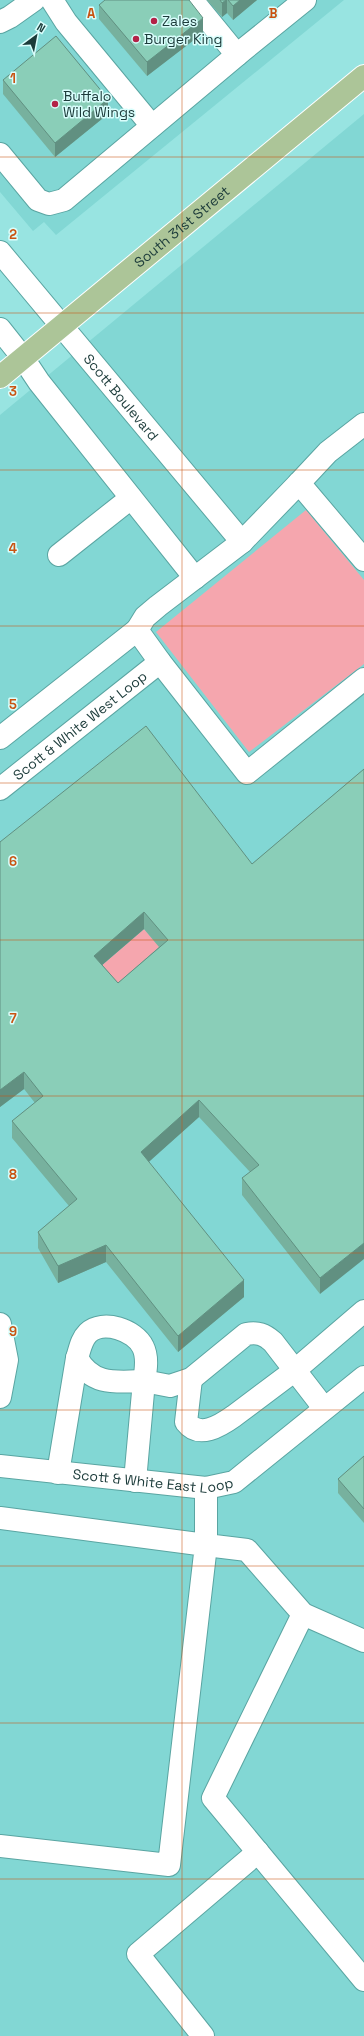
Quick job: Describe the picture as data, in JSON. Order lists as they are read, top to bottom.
{
  "streets": {
    "main road": ["South 31st Street"],
    "street": ["Scott Boulevard", "Scott & White West Loop", "Scott & White East Loop"]
  },
  "crossings": [
    ["South 31st Street", "Scott Boulevard"]
  ],
  "places": ["Zales", "Burger King", "Buffalo Wild Wings"],
  "north": "top right",
  "grid": {
    "columns": ["A", "B"],
    "rows": [
      "1",
      "2",
      "3",
      "4",
      "5",
      "6",
      "7",
      "8",
      "9"
    ]
  }
}
